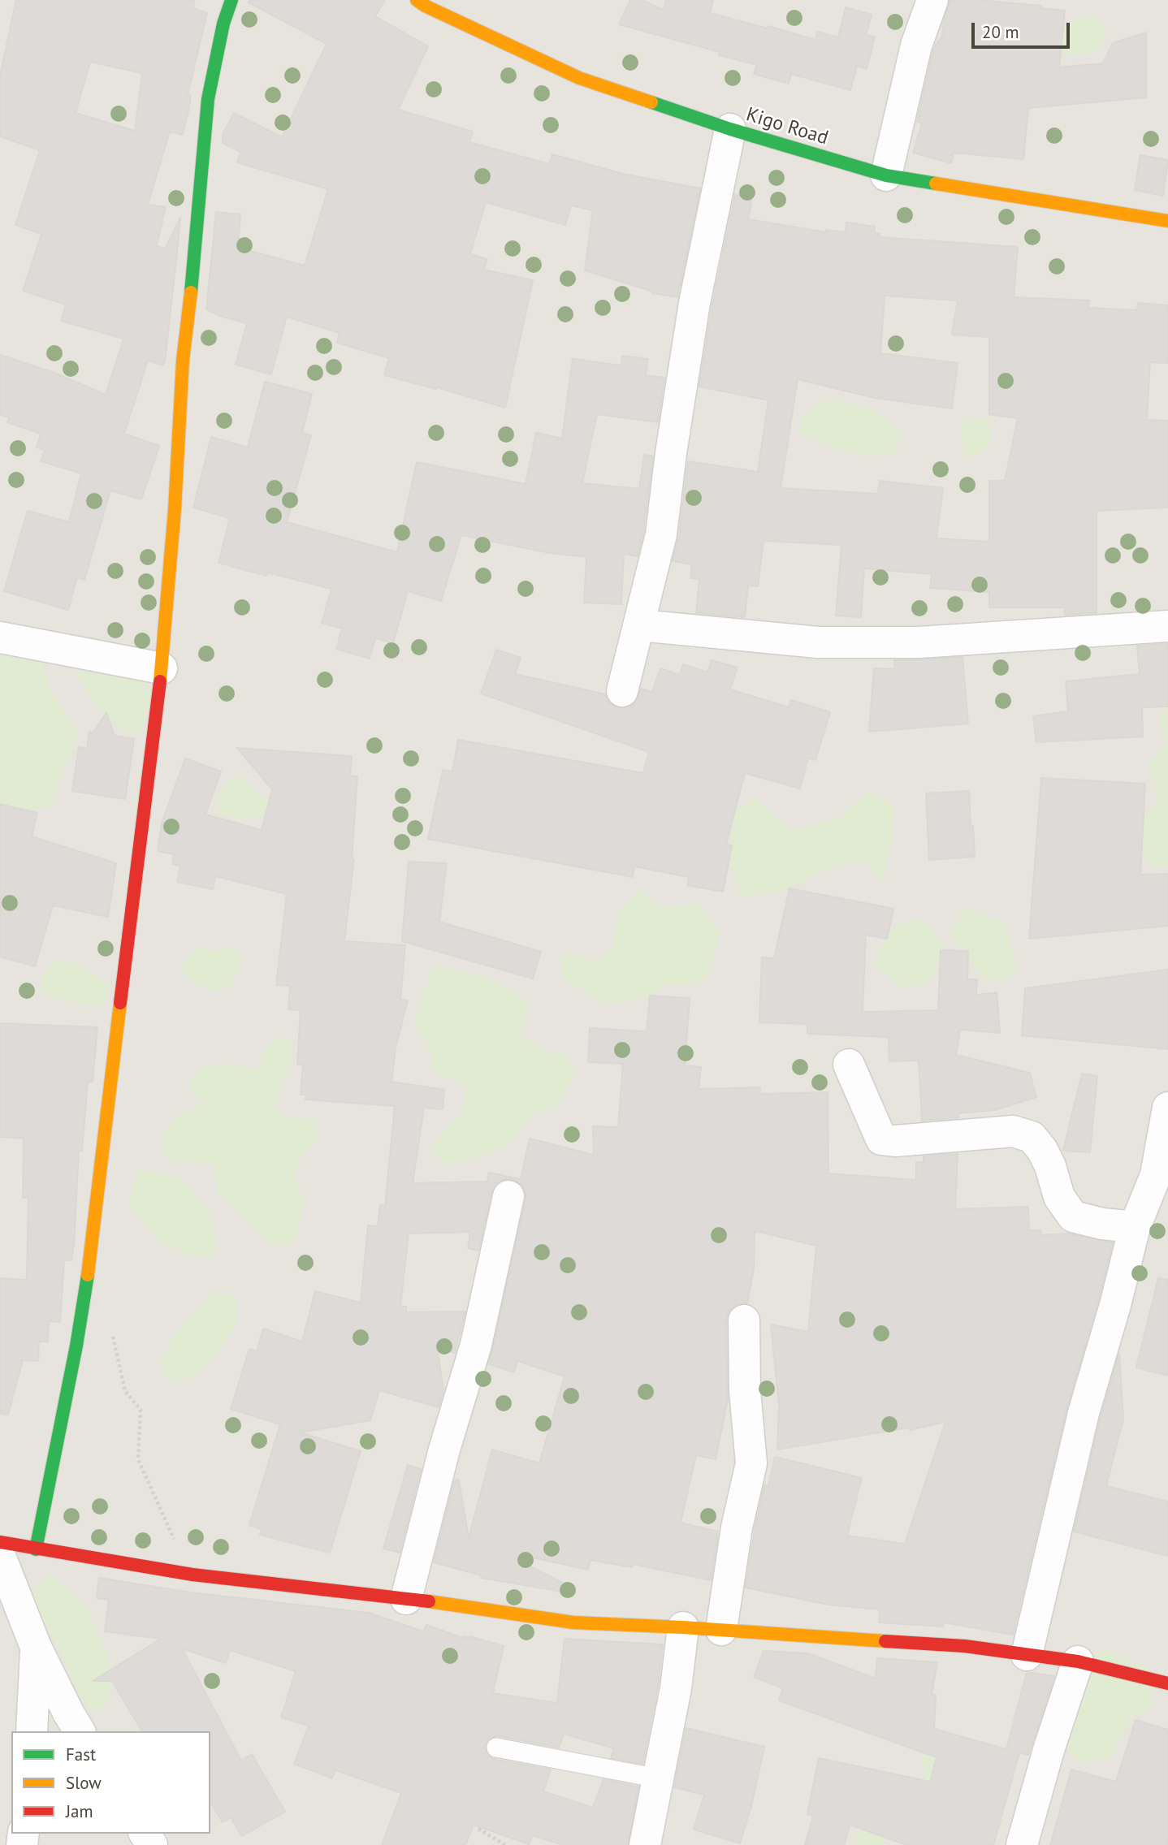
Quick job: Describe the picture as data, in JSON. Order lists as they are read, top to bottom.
{
  "streets": {
    "street": ["Kigo Road"]
  },
  "legend": ["Fast", "Slow", "Jam"],
  "scale_bar": "20 m"
}
